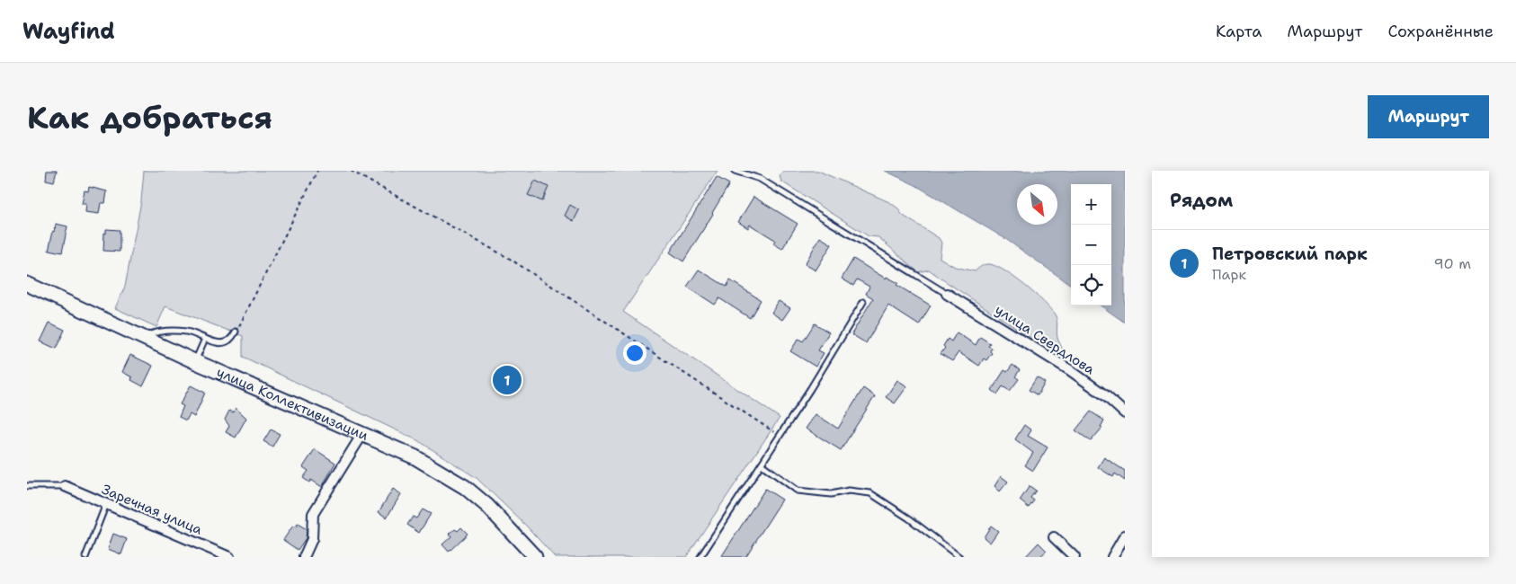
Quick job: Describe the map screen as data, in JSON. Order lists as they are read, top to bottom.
{
  "streets": {
    "main road": ["улица Коллективизации"],
    "street": ["улица Свердлова", "Заречная улица"]
  },
  "north": "bottom right",
  "page": {
    "header": "Wayfind",
    "nav": ["Карта", "Маршрут", "Сохранённые"],
    "buttons": "Маршрут",
    "title": "Как добраться",
    "heading": "Рядом",
    "map_buttons": ["+", "−"],
    "list": [
      {
        "mark": "1",
        "name": "Петровский парк",
        "note": "Парк",
        "value": "90 m"
      }
    ],
    "pins": "1"
  }
}
